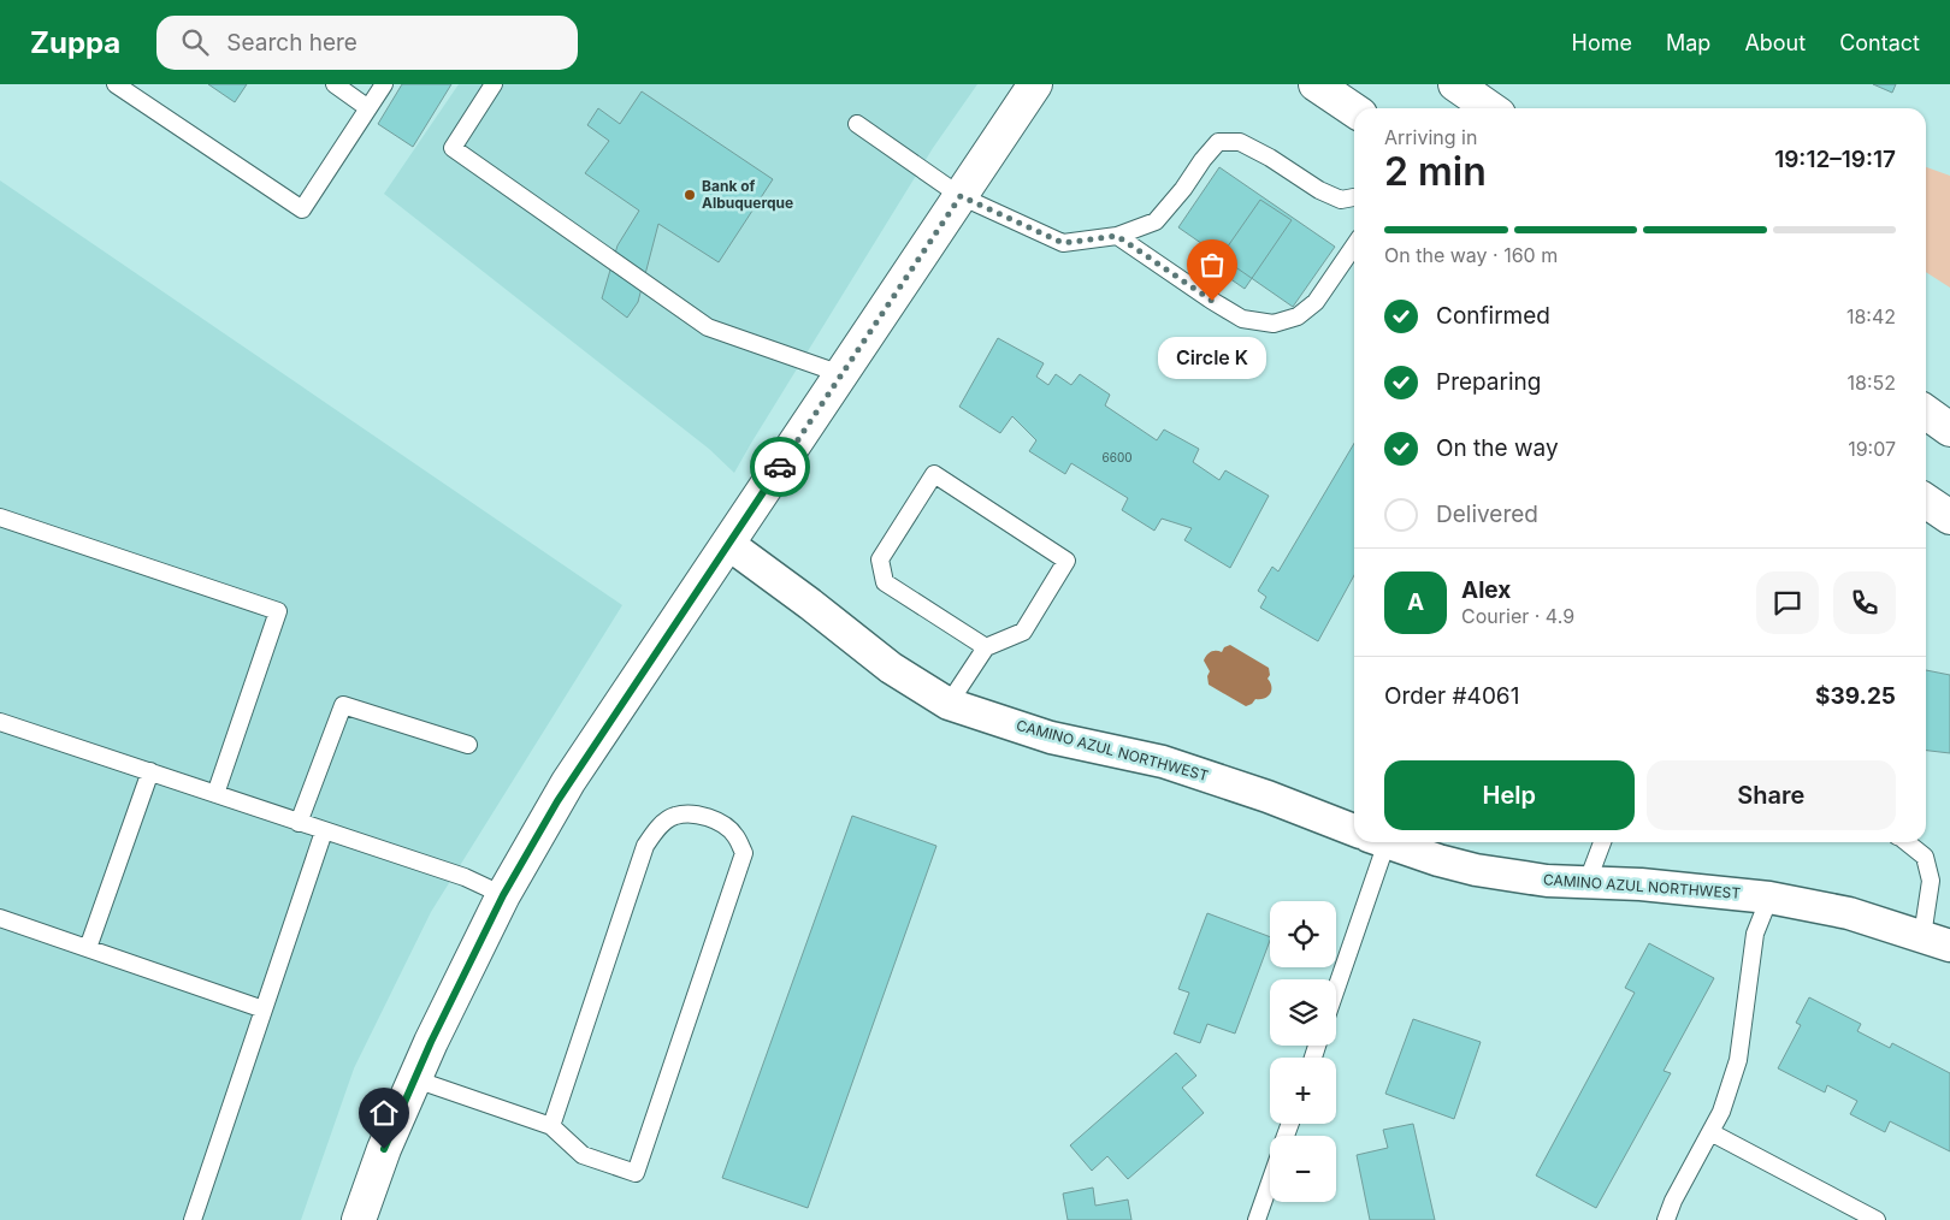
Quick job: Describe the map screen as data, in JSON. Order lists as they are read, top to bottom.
{
  "streets": {
    "street": ["CAMINO AZUL NORTHWEST"]
  },
  "places": ["Bank of Albuquerque", "Circle K"],
  "house_numbers": ["6600"],
  "page": {
    "header": "Zuppa",
    "search": "Search here",
    "nav": [
      "Home",
      "Map",
      "About",
      "Contact"
    ],
    "heading": ["2 min", "Arriving in", "19:12–19:17"],
    "panel": [
      "Alex",
      "Courier · 4.9",
      "Order #4061",
      "$39.25"
    ],
    "bar": "On the way · 160 m",
    "list": [
      ["Confirmed", "18:42"],
      ["Preparing", "18:52"],
      ["On the way", "19:07"],
      "Delivered"
    ],
    "bubble": "Circle K",
    "round": "A",
    "buttons": ["Help", "Share"],
    "map_buttons": ["+", "−"]
  }
}
